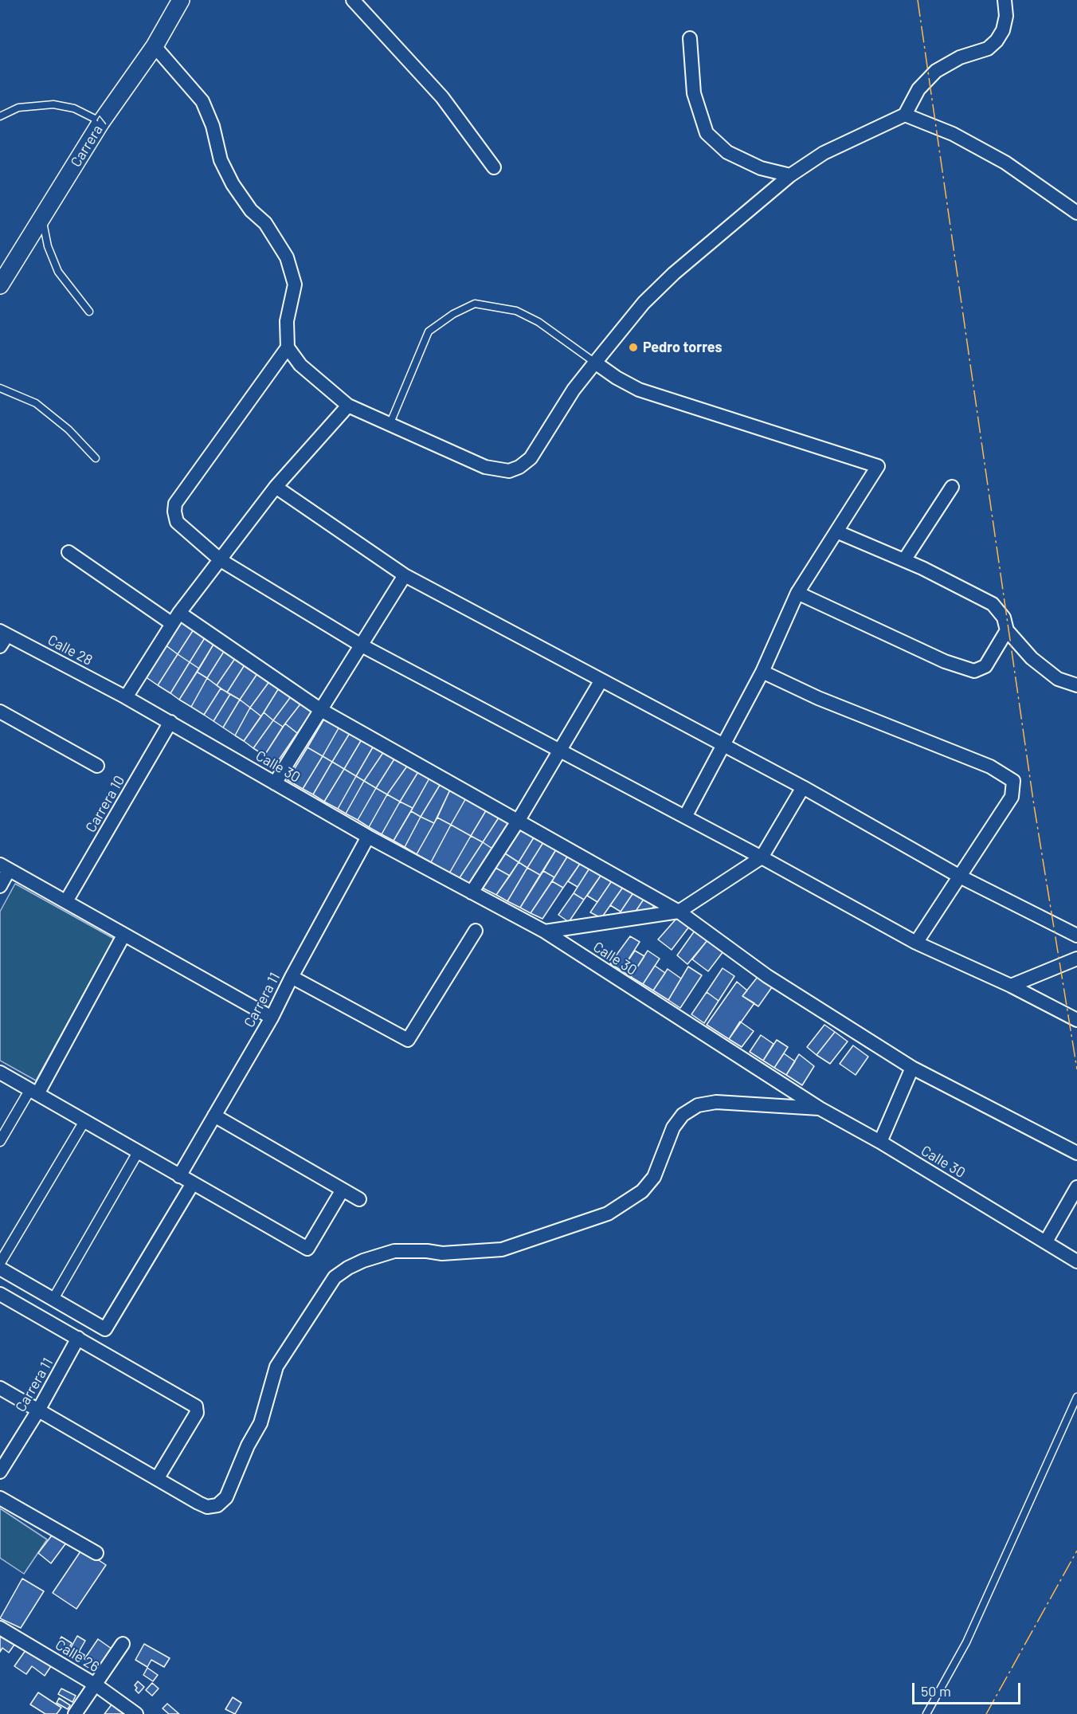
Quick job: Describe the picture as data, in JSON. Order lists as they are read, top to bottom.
{
  "streets": {
    "street": [
      "Carrera 7",
      "Calle 28",
      "Calle 30",
      "Carrera 10",
      "Carrera 11",
      "Calle 26"
    ]
  },
  "crossings": [
    ["Calle 28", "Calle 30"],
    ["Calle 30", "Carrera 10"],
    ["Calle 30", "Carrera 11"]
  ],
  "places": ["Pedro torres"],
  "scale_bar": "50 m"
}
